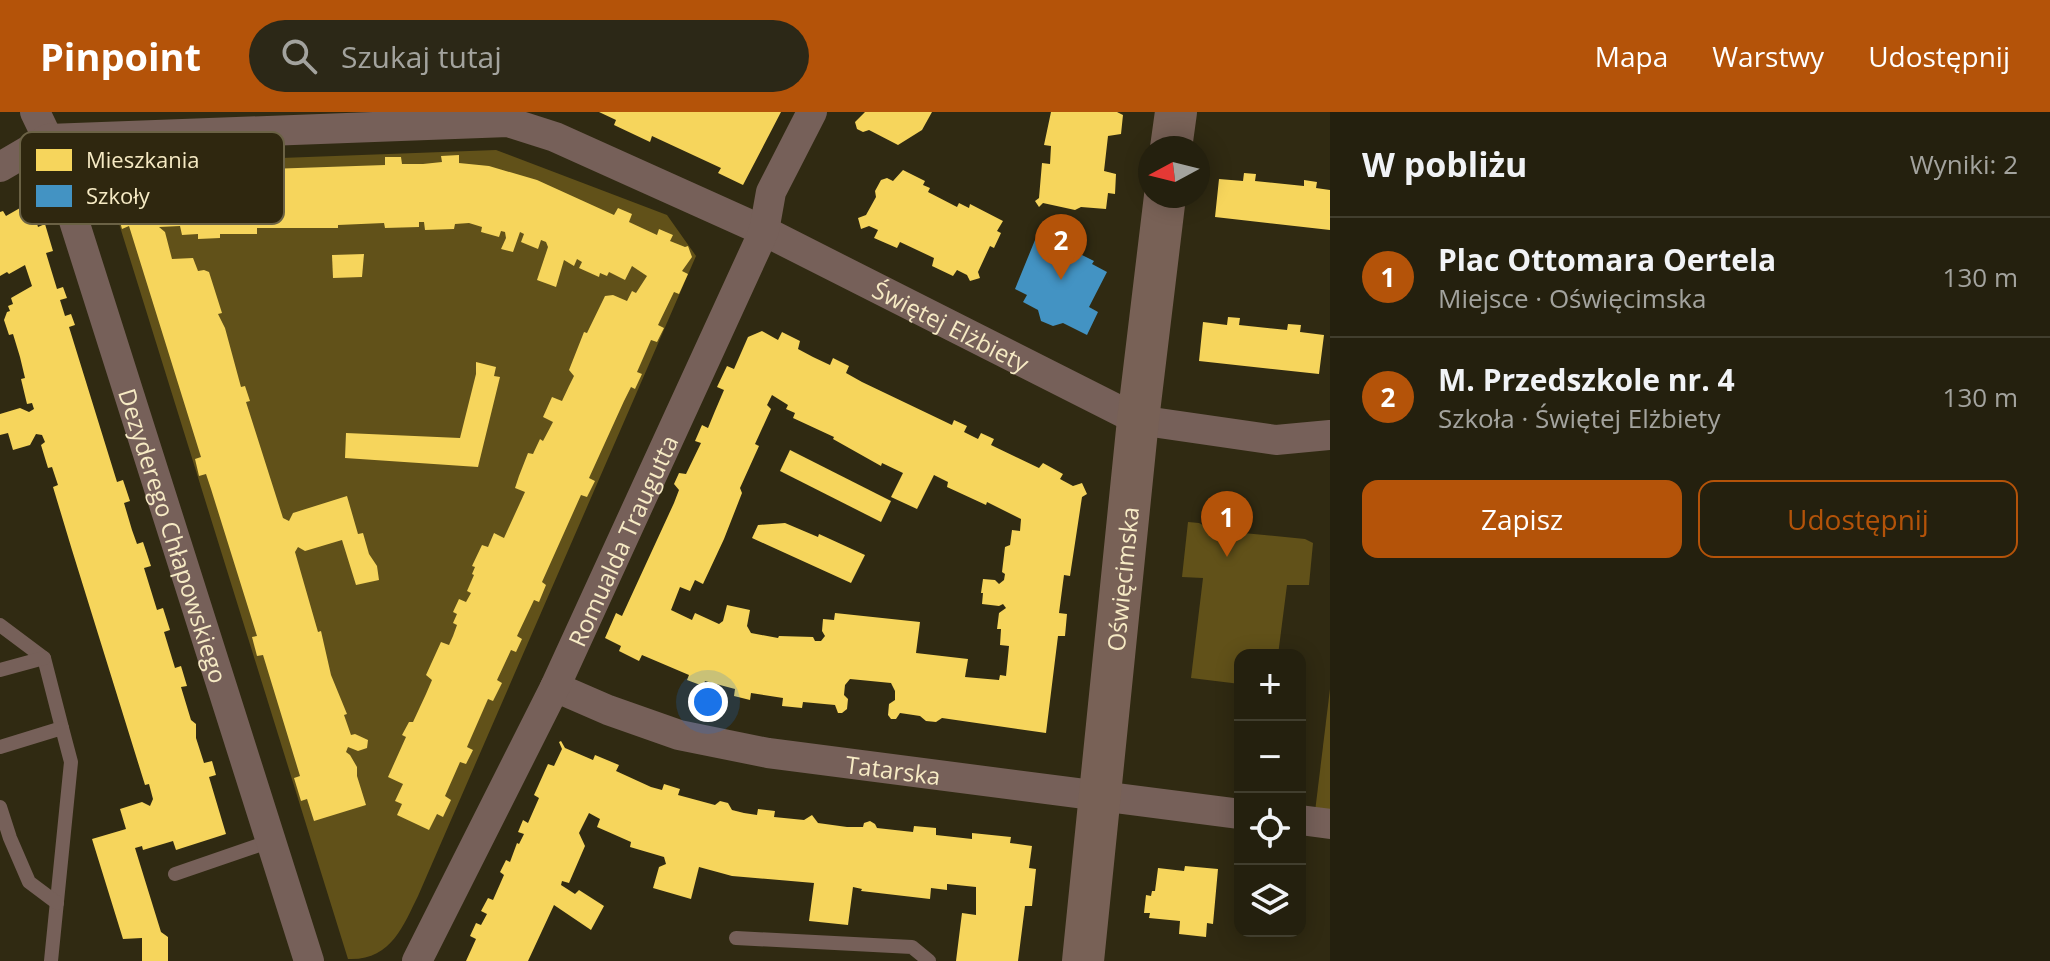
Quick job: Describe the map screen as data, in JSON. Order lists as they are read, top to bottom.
{
  "streets": {
    "street": [
      "Świętej Elżbiety",
      "Dezyderego Chłapowskiego",
      "Romualda Traugutta",
      "Oświęcimska",
      "Tatarska"
    ]
  },
  "crossings": [
    ["Świętej Elżbiety", "Romualda Traugutta"],
    ["Świętej Elżbiety", "Oświęcimska"],
    ["Romualda Traugutta", "Tatarska"],
    ["Oświęcimska", "Tatarska"]
  ],
  "legend": ["Mieszkania", "Szkoły"],
  "north": "left",
  "page": {
    "header": "Pinpoint",
    "search": "Szukaj tutaj",
    "nav": ["Mapa", "Warstwy", "Udostępnij"],
    "heading": ["W pobliżu", "Wyniki: 2"],
    "pins": ["2", "1"],
    "list": [
      {
        "mark": "1",
        "name": "Plac Ottomara Oertela",
        "note": "Miejsce · Oświęcimska",
        "value": "130 m"
      },
      {
        "mark": "2",
        "name": "M. Przedszkole nr. 4",
        "note": "Szkoła · Świętej Elżbiety",
        "value": "130 m"
      }
    ],
    "buttons": ["Zapisz", "Udostępnij"],
    "map_buttons": ["+", "−"]
  }
}
